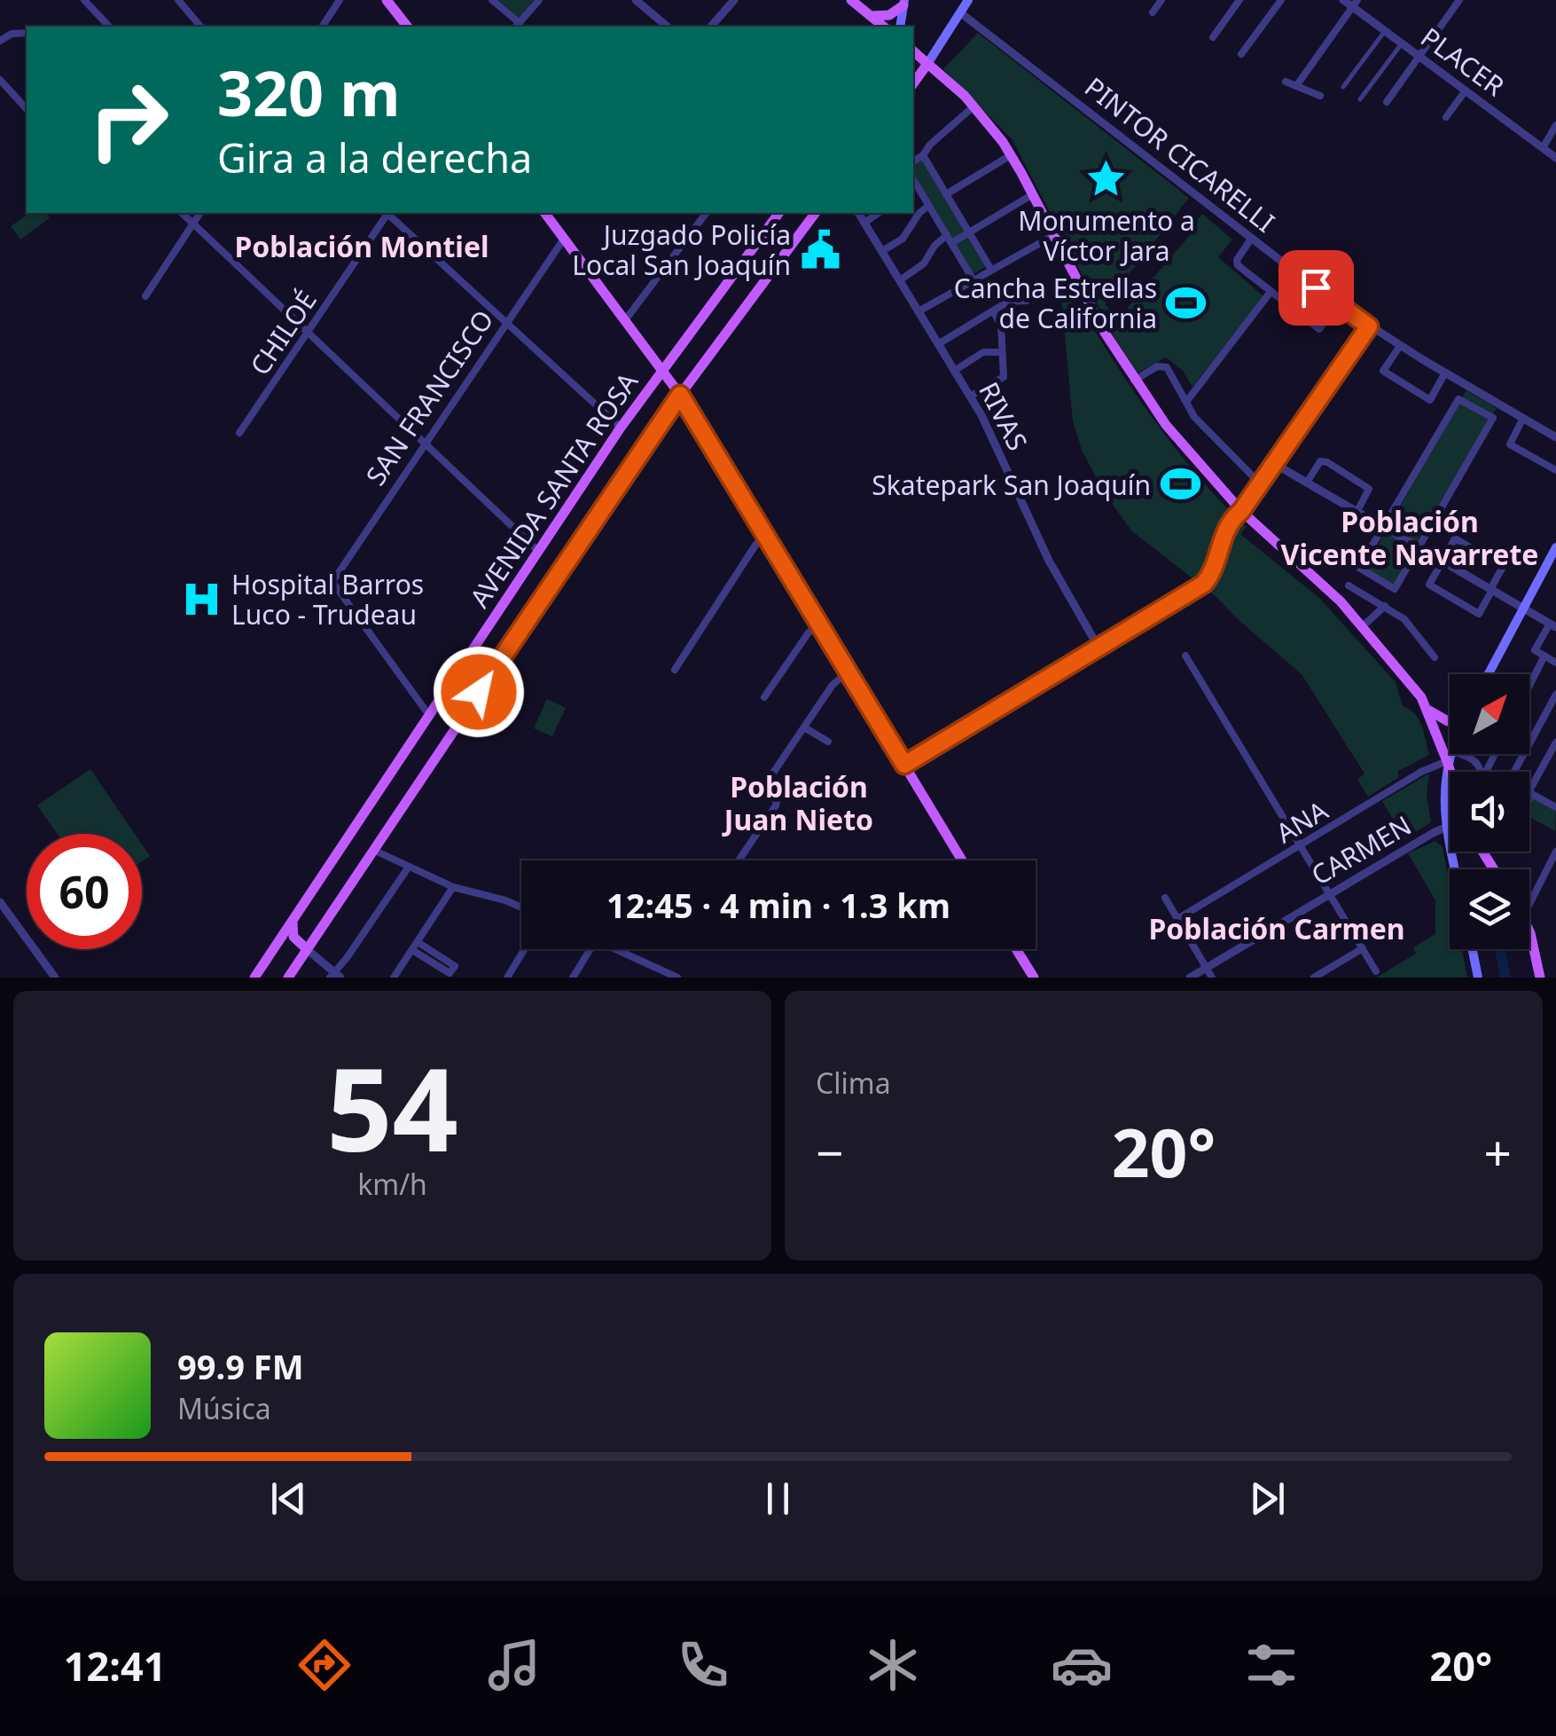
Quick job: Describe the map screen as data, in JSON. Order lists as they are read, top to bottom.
{
  "streets": {
    "main road": ["AVENIDA SANTA ROSA"],
    "street": [
      "PLACER",
      "PINTOR CICARELLI",
      "CHILOÉ",
      "SAN FRANCISCO",
      "RIVAS",
      "ANA",
      "CARMEN"
    ]
  },
  "crossings": [
    ["SAN FRANCISCO", "AVENIDA SANTA ROSA"]
  ],
  "districts": [
    "Población Montiel",
    "Población Vicente Navarrete",
    "Población Juan Nieto",
    "Población Carmen"
  ],
  "places": {
    "place": ["Monumento a Víctor Jara"],
    "public building": ["Juzgado Policía Local San Joaquín"],
    "sports": ["Cancha Estrellas de California", "Skatepark San Joaquín"],
    "hospital": ["Hospital Barros Luco - Trudeau"]
  },
  "north": "top right",
  "page": {
    "turn": ["320 m", "Gira a la derecha"],
    "limit": "60",
    "trip": "12:45 · 4 min · 1.3 km",
    "tile": [
      ["54", "km/h"],
      "Clima"
    ],
    "heat": ["−", "20°", "+"],
    "song": ["99.9 FM", "Música"],
    "tabs": ["12:41", "20°"]
  }
}
